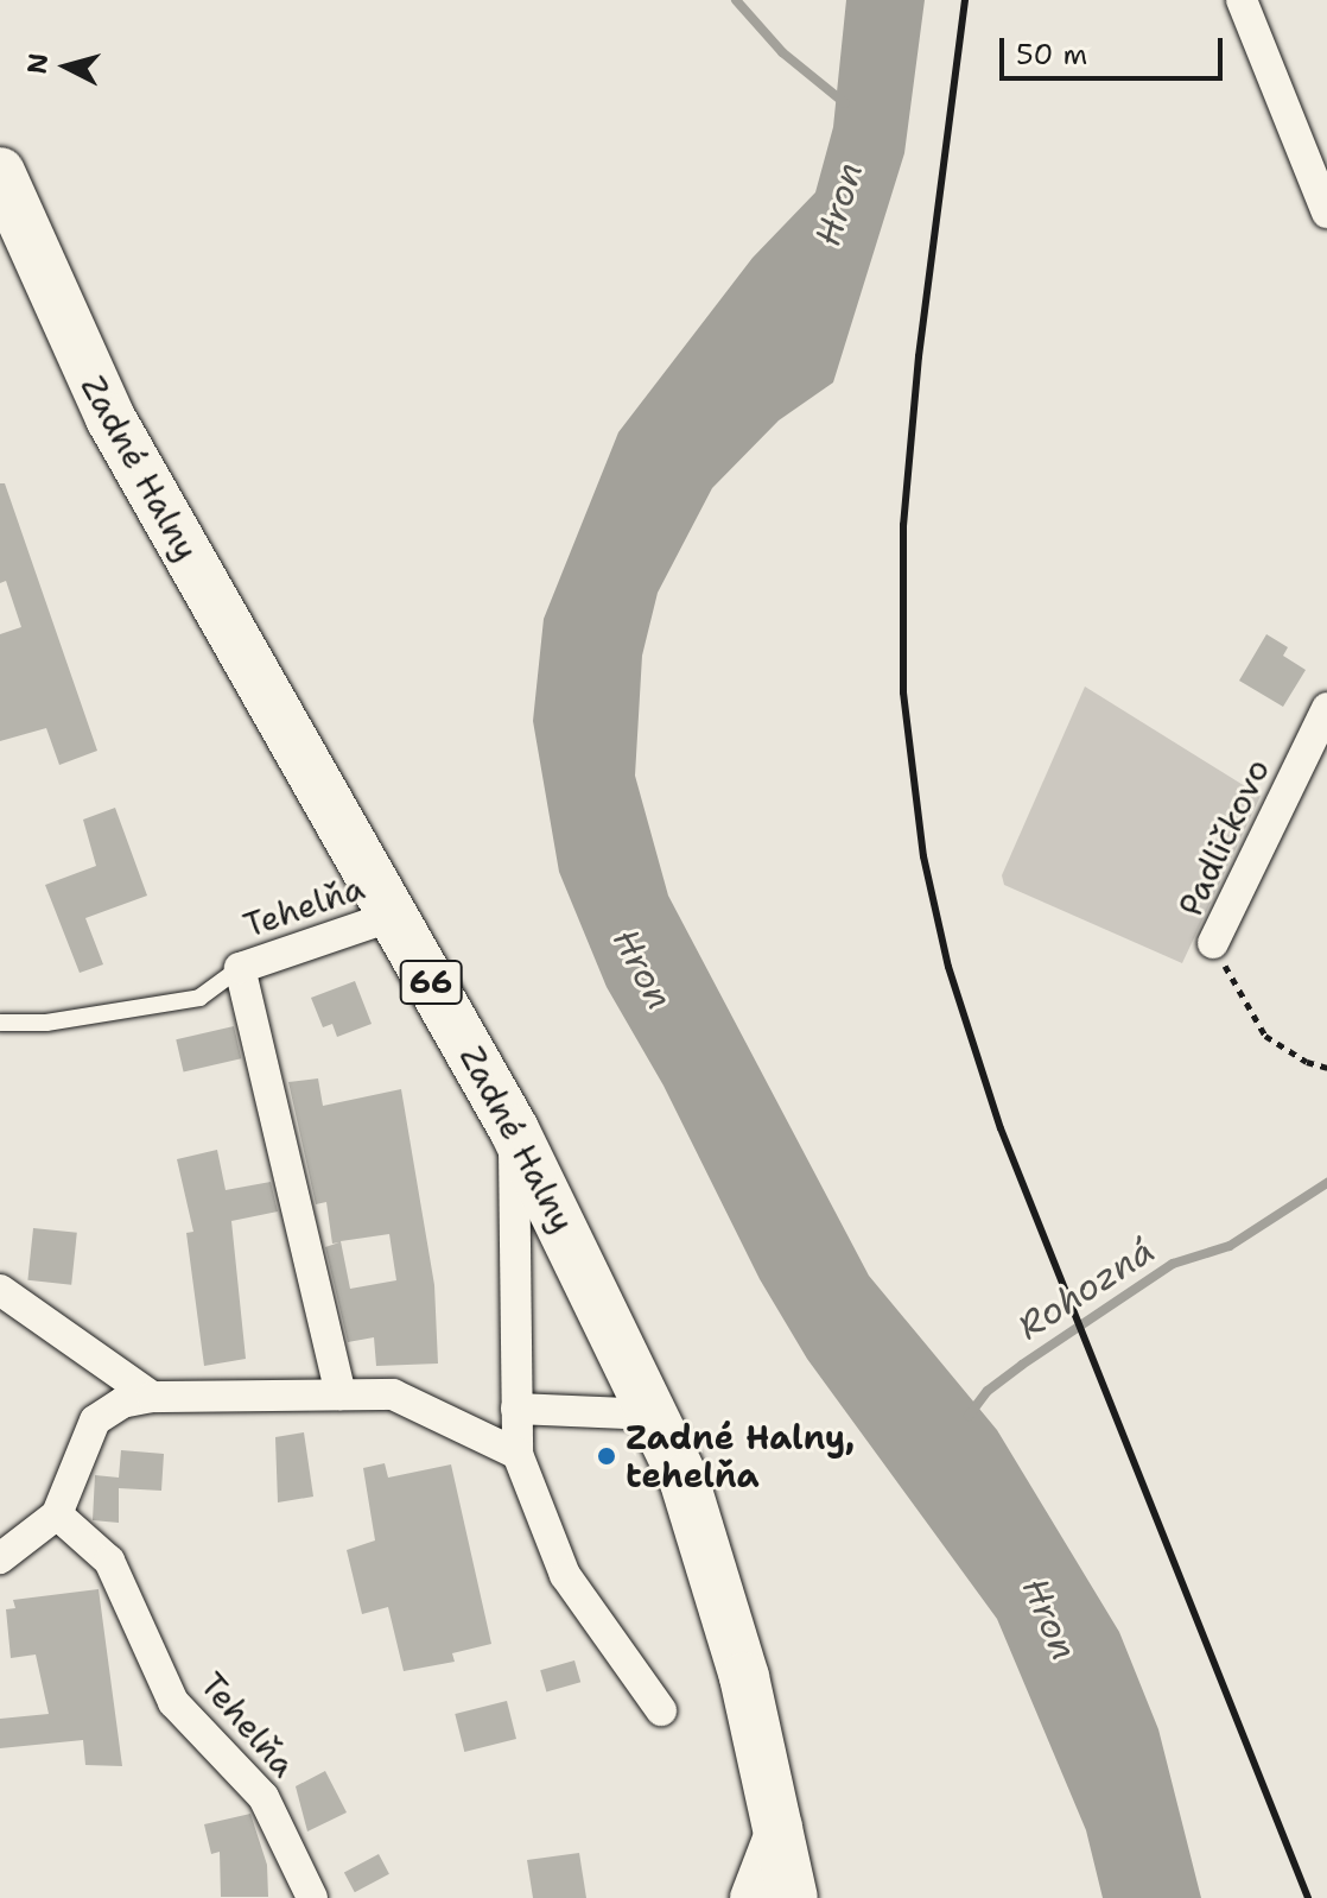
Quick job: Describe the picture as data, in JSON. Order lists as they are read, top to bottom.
{
  "streets": {
    "main road": ["Zadné Halny", "66"],
    "street": ["Padličkovo", "Tehelňa"]
  },
  "crossings": [
    ["Zadné Halny", "Tehelňa"]
  ],
  "water": ["Hron", "Rohozná"],
  "places": ["Zadné Halny, tehelňa"],
  "scale_bar": "50 m",
  "north": "left"
}
